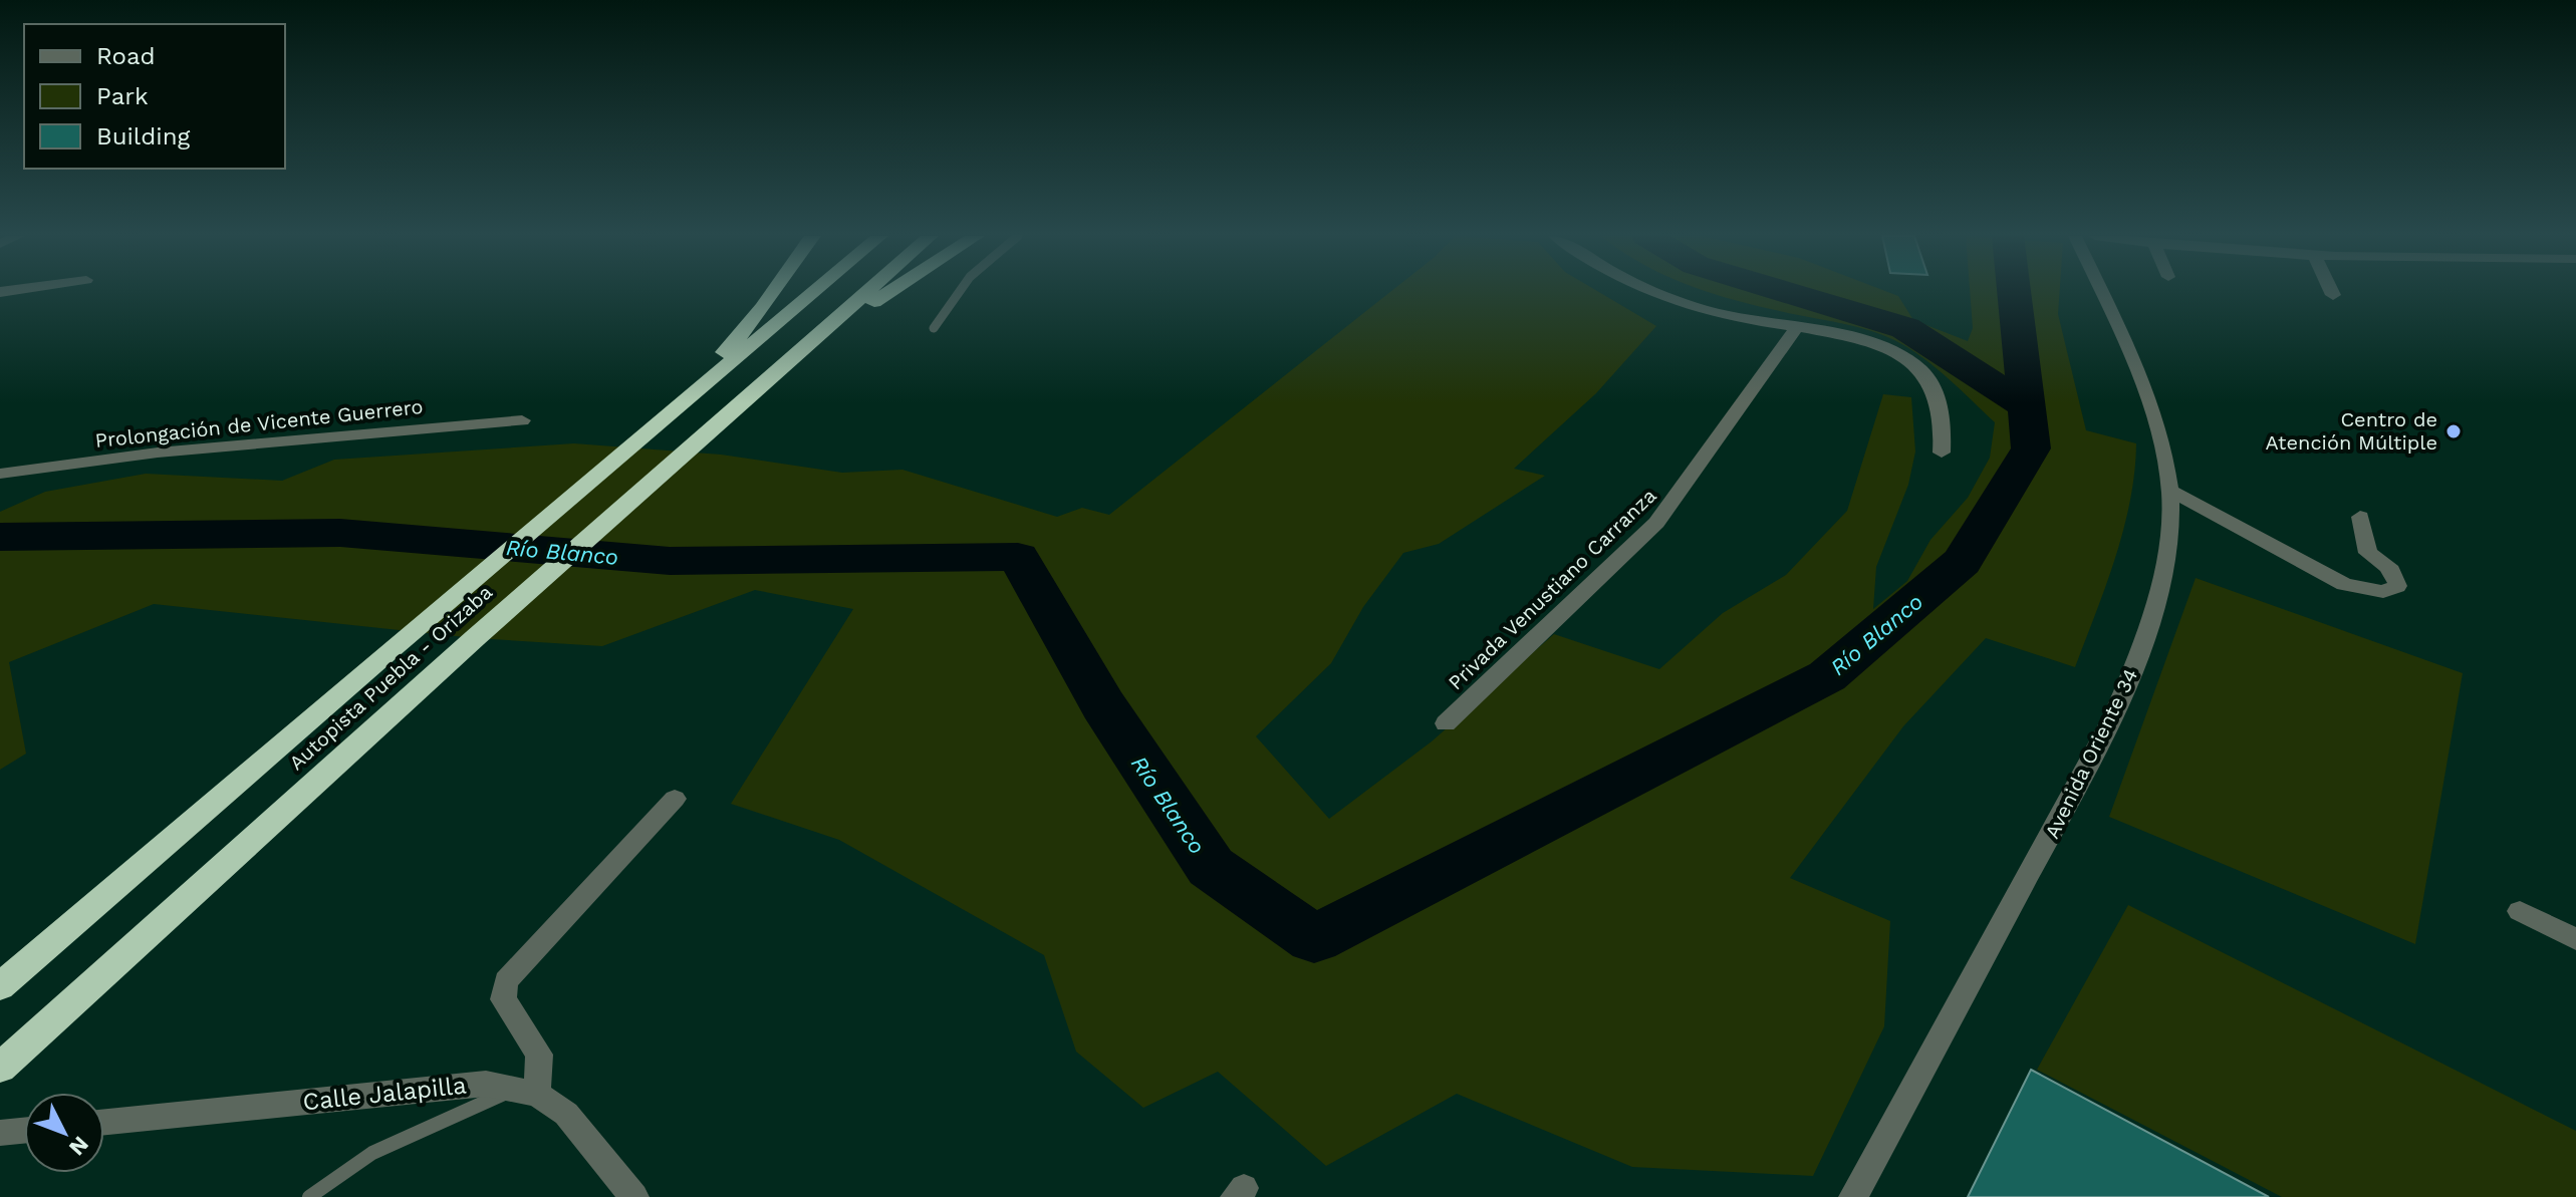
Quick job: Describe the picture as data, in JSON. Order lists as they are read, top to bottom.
{
  "streets": {
    "highway": ["Autopista Puebla - Orizaba"],
    "street": [
      "Prolongación de Vicente Guerrero",
      "Privada Venustiano Carranza",
      "Avenida Oriente 34",
      "Calle Jalapilla"
    ]
  },
  "water": ["Río Blanco"],
  "places": ["Centro de Atención Múltiple"],
  "legend": ["Road", "Park", "Building"],
  "north": "bottom right"
}
